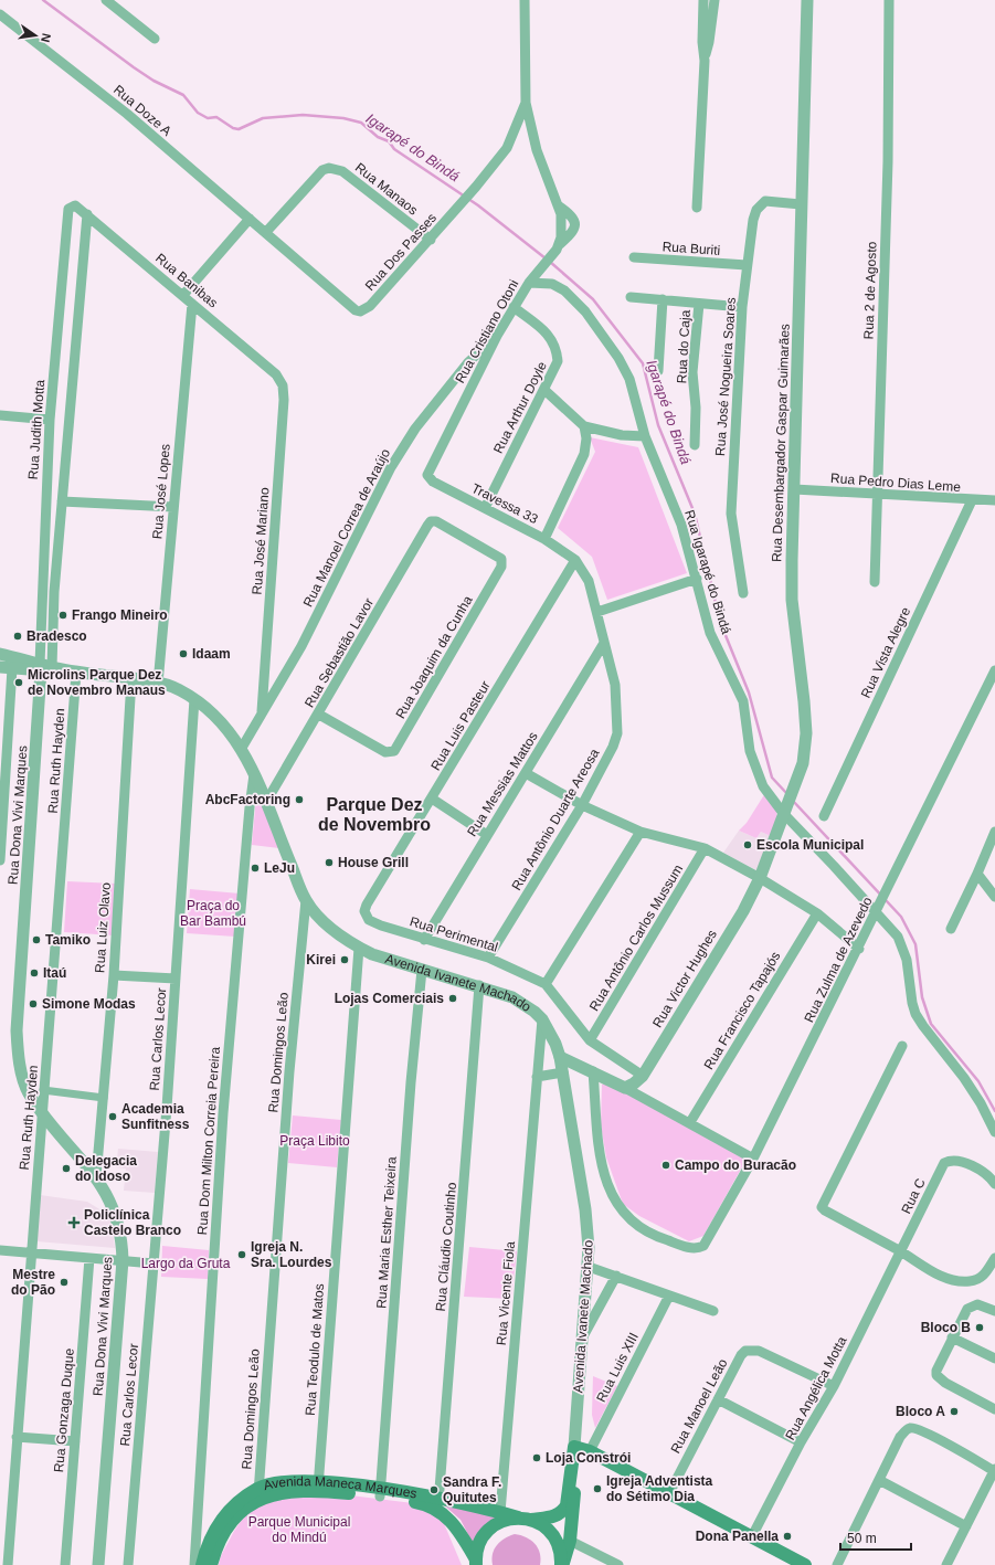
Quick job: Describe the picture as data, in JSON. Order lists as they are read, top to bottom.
{
  "streets": {
    "main road": ["Avenida Ivanete Machado", "Avenida Maneca Marques"],
    "street": [
      "Rua Doze A",
      "Rua Manaos",
      "Rua Buriti",
      "Rua Dos Passes",
      "Rua Banibas",
      "Rua 2 de Agosto",
      "Rua Cristiano Otoni",
      "Rua do Caja",
      "Rua José Nogueira Soares",
      "Rua Arthur Doyle",
      "Rua Judith Motta",
      "Rua Desembargador Gaspar Guimarães",
      "Rua Pedro Dias Leme",
      "Rua José Lopes",
      "Travessa 33",
      "Rua Manoel Correa de Araújo",
      "Rua José Mariano",
      "Rua Igarapé do Bindá",
      "Rua Sebastião Lavor",
      "Rua Vista Alegre",
      "Rua Joaquim da Cunha",
      "Rua Luis Pasteur",
      "Rua Ruth Hayden",
      "Rua Messias Mattos",
      "Rua Dona Vivi Marques",
      "Rua Antônio Duarte Areosa",
      "Rua Luiz Olavo",
      "Rua Perimental",
      "Rua Antônio Carlos Mussum",
      "Rua Zulma de Azevedo",
      "Rua Victor Hughes",
      "Rua Francisco Tapajós",
      "Rua Carlos Lecor",
      "Rua Domingos Leão",
      "Rua Dom Milton Correia Pereira",
      "Rua C",
      "Rua Maria Esther Teixeira",
      "Rua Cláudio Coutinho",
      "Rua Vicente Fiola",
      "Rua Teodulo de Matos",
      "Rua Luis XIII",
      "Rua Angélica Motta",
      "Rua Manoel Leão",
      "Rua Gonzaga Duque"
    ]
  },
  "crossings": [
    ["Rua Doze A", "Rua Manaos"],
    ["Rua Doze A", "Rua Dos Passes"],
    ["Rua Manaos", "Rua Dos Passes"],
    ["Rua Buriti", "Rua José Nogueira Soares"],
    ["Rua Dos Passes", "Rua Cristiano Otoni"],
    ["Rua Banibas", "Rua Judith Motta"],
    ["Rua Banibas", "Rua José Lopes"],
    ["Rua Banibas", "Rua José Mariano"],
    ["Rua 2 de Agosto", "Rua Pedro Dias Leme"],
    ["Rua Cristiano Otoni", "Rua Arthur Doyle"],
    ["Rua Cristiano Otoni", "Travessa 33"],
    ["Rua Cristiano Otoni", "Rua Manoel Correa de Araújo"],
    ["Rua Cristiano Otoni", "Rua Igarapé do Bindá"],
    ["Rua José Nogueira Soares", "Rua Desembargador Gaspar Guimarães"],
    ["Rua Arthur Doyle", "Travessa 33"],
    ["Rua Judith Motta", "Rua Dona Vivi Marques"],
    ["Rua Judith Motta", "Avenida Ivanete Machado"],
    ["Rua Desembargador Gaspar Guimarães", "Rua Pedro Dias Leme"],
    ["Rua Desembargador Gaspar Guimarães", "Rua Igarapé do Bindá"],
    ["Rua Desembargador Gaspar Guimarães", "Rua Victor Hughes"],
    ["Rua Pedro Dias Leme", "Rua Vista Alegre"],
    ["Rua José Lopes", "Avenida Ivanete Machado"],
    ["Travessa 33", "Rua Luis Pasteur"],
    ["Travessa 33", "Rua Antônio Duarte Areosa"],
    ["Rua Manoel Correa de Araújo", "Rua José Mariano"],
    ["Rua Manoel Correa de Araújo", "Avenida Ivanete Machado"],
    ["Rua Igarapé do Bindá", "Rua Zulma de Azevedo"],
    ["Rua Sebastião Lavor", "Rua Joaquim da Cunha"],
    ["Rua Sebastião Lavor", "Avenida Ivanete Machado"],
    ["Rua Luis Pasteur", "Rua Antônio Duarte Areosa"],
    ["Rua Luis Pasteur", "Rua Perimental"],
    ["Rua Ruth Hayden", "Rua Dona Vivi Marques"],
    ["Rua Ruth Hayden", "Avenida Ivanete Machado"],
    ["Rua Messias Mattos", "Rua Antônio Duarte Areosa"],
    ["Rua Messias Mattos", "Rua Perimental"],
    ["Rua Dona Vivi Marques", "Rua Luiz Olavo"],
    ["Rua Dona Vivi Marques", "Avenida Ivanete Machado"],
    ["Rua Antônio Duarte Areosa", "Rua Perimental"],
    ["Rua Luiz Olavo", "Avenida Ivanete Machado"],
    ["Avenida Ivanete Machado", "Rua Carlos Lecor"],
    ["Avenida Ivanete Machado", "Rua Domingos Leão"],
    ["Avenida Ivanete Machado", "Rua Dom Milton Correia Pereira"],
    ["Avenida Ivanete Machado", "Rua Maria Esther Teixeira"],
    ["Avenida Ivanete Machado", "Rua Cláudio Coutinho"],
    ["Avenida Ivanete Machado", "Rua Vicente Fiola"],
    ["Avenida Ivanete Machado", "Rua Teodulo de Matos"],
    ["Avenida Ivanete Machado", "Avenida Maneca Marques"],
    ["Rua Domingos Leão", "Avenida Maneca Marques"],
    ["Rua C", "Rua Angélica Motta"],
    ["Rua Maria Esther Teixeira", "Avenida Maneca Marques"],
    ["Rua Cláudio Coutinho", "Avenida Maneca Marques"],
    ["Rua Vicente Fiola", "Avenida Maneca Marques"],
    ["Rua Teodulo de Matos", "Avenida Maneca Marques"],
    ["Rua Angélica Motta", "Rua Manoel Leão"]
  ],
  "districts": ["Parque Dez de Novembro"],
  "water": ["Igarapé do Bindá"],
  "parks": [
    "Praça do Bar Bambú",
    "Praça Libito",
    "Largo da Gruta",
    "Parque Municipal do Mindú"
  ],
  "places": {
    "other": [
      "Frango Mineiro",
      "Bradesco",
      "Idaam",
      "Microlins Parque Dez de Novembro Manaus",
      "AbcFactoring",
      "Escola Municipal",
      "House Grill",
      "LeJu",
      "Tamiko",
      "Kirei",
      "Itaú",
      "Lojas Comerciais",
      "Simone Modas",
      "Academia Sunfitness",
      "Campo do Buracão",
      "Delegacia do Idoso",
      "Igreja N. Sra. Lourdes",
      "Mestre do Pão",
      "Bloco B",
      "Bloco A",
      "Loja Constrói",
      "Igreja Adventista do Sétimo Dia",
      "Sandra F. Quitutes",
      "Dona Panella"
    ],
    "health": ["Policlínica Castelo Branco"]
  },
  "scale_bar": "50 m",
  "north": "right"
}
